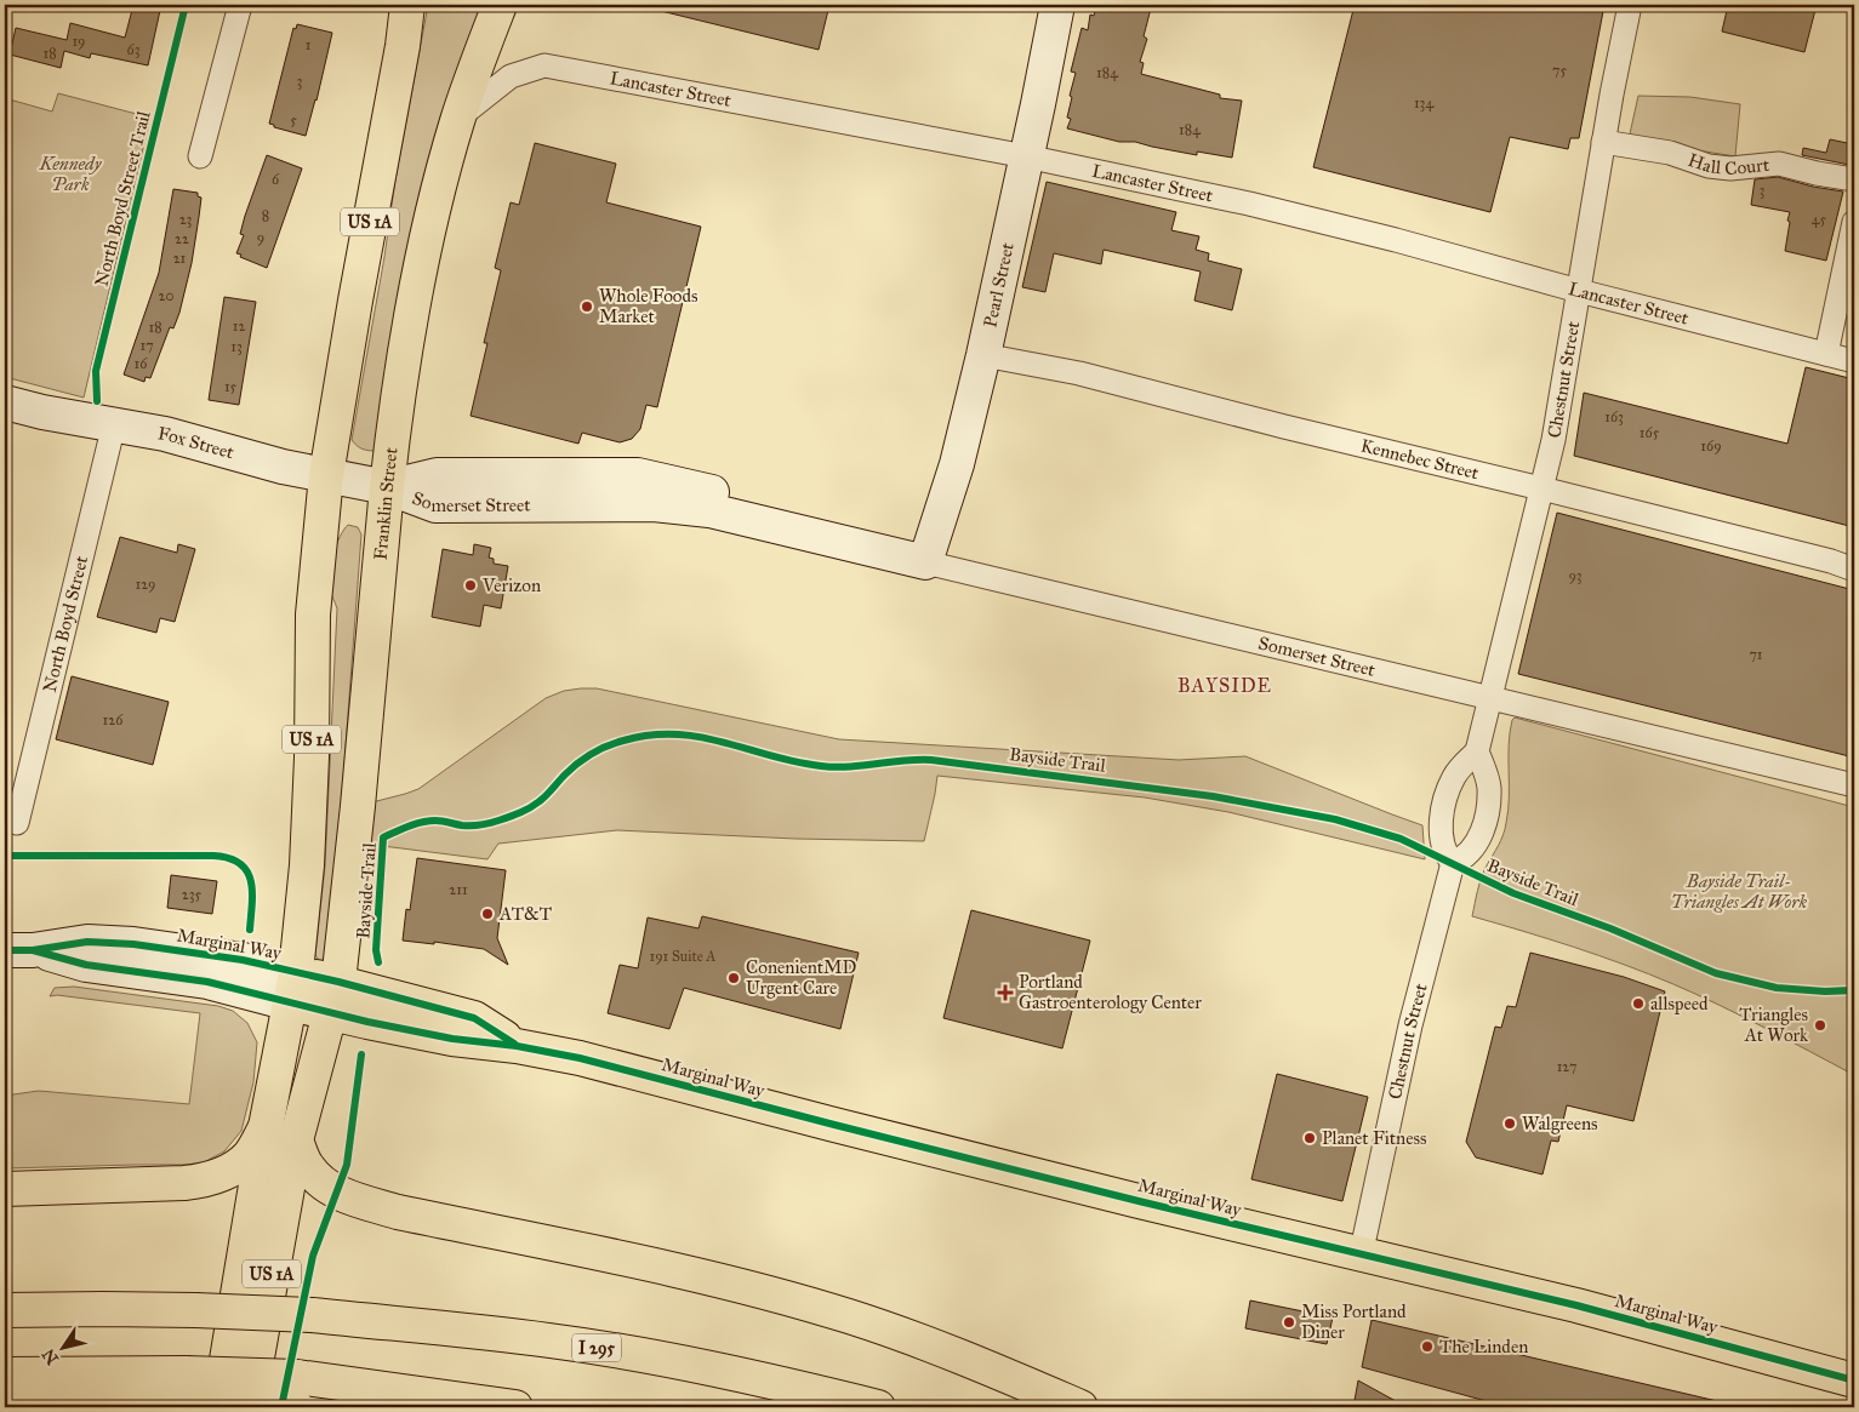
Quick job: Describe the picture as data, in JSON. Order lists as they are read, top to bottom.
{
  "streets": {
    "main road": [
      "US 1A",
      "Franklin Street",
      "Marginal Way",
      "I 295"
    ],
    "street": [
      "Lancaster Street",
      "Hall Court",
      "Pearl Street",
      "Chestnut Street",
      "Fox Street",
      "Kennebec Street",
      "Somerset Street",
      "North Boyd Street"
    ],
    "cycle path": ["North Boyd Street Trail", "Bayside Trail"]
  },
  "crossings": [
    ["Lancaster Street", "Pearl Street"],
    ["Lancaster Street", "Chestnut Street"],
    ["Lancaster Street", "Franklin Street"],
    ["Hall Court", "Chestnut Street"],
    ["US 1A", "Fox Street"],
    ["US 1A", "Franklin Street"],
    ["US 1A", "Marginal Way"],
    ["Pearl Street", "Kennebec Street"],
    ["Pearl Street", "Somerset Street"],
    ["Chestnut Street", "Kennebec Street"],
    ["Chestnut Street", "Somerset Street"],
    ["Chestnut Street", "Marginal Way"],
    ["Fox Street", "Somerset Street"],
    ["Fox Street", "Franklin Street"],
    ["Fox Street", "North Boyd Street"],
    ["Somerset Street", "Franklin Street"],
    ["Franklin Street", "Marginal Way"]
  ],
  "districts": ["BAYSIDE"],
  "parks": ["Kennedy Park", "Bayside Trail- Triangles At Work"],
  "places": {
    "other": [
      "Whole Foods Market",
      "Verizon",
      "AT&T",
      "ConenientMD Urgent Care",
      "allspeed",
      "Triangles At Work",
      "Walgreens",
      "Planet Fitness",
      "Miss Portland Diner",
      "The Linden"
    ],
    "health": ["Portland Gastroenterology Center"]
  },
  "house_numbers": [
    "19",
    "1",
    "63",
    "18",
    "75",
    "184",
    "3",
    "134",
    "5",
    "184",
    "6",
    "3",
    "8",
    "23",
    "45",
    "9",
    "22",
    "21",
    "20",
    "12",
    "18",
    "17",
    "13",
    "16",
    "15",
    "163",
    "165",
    "169",
    "93",
    "129",
    "71",
    "126",
    "211",
    "235",
    "191 Suite A",
    "127"
  ],
  "north": "bottom left"
}
